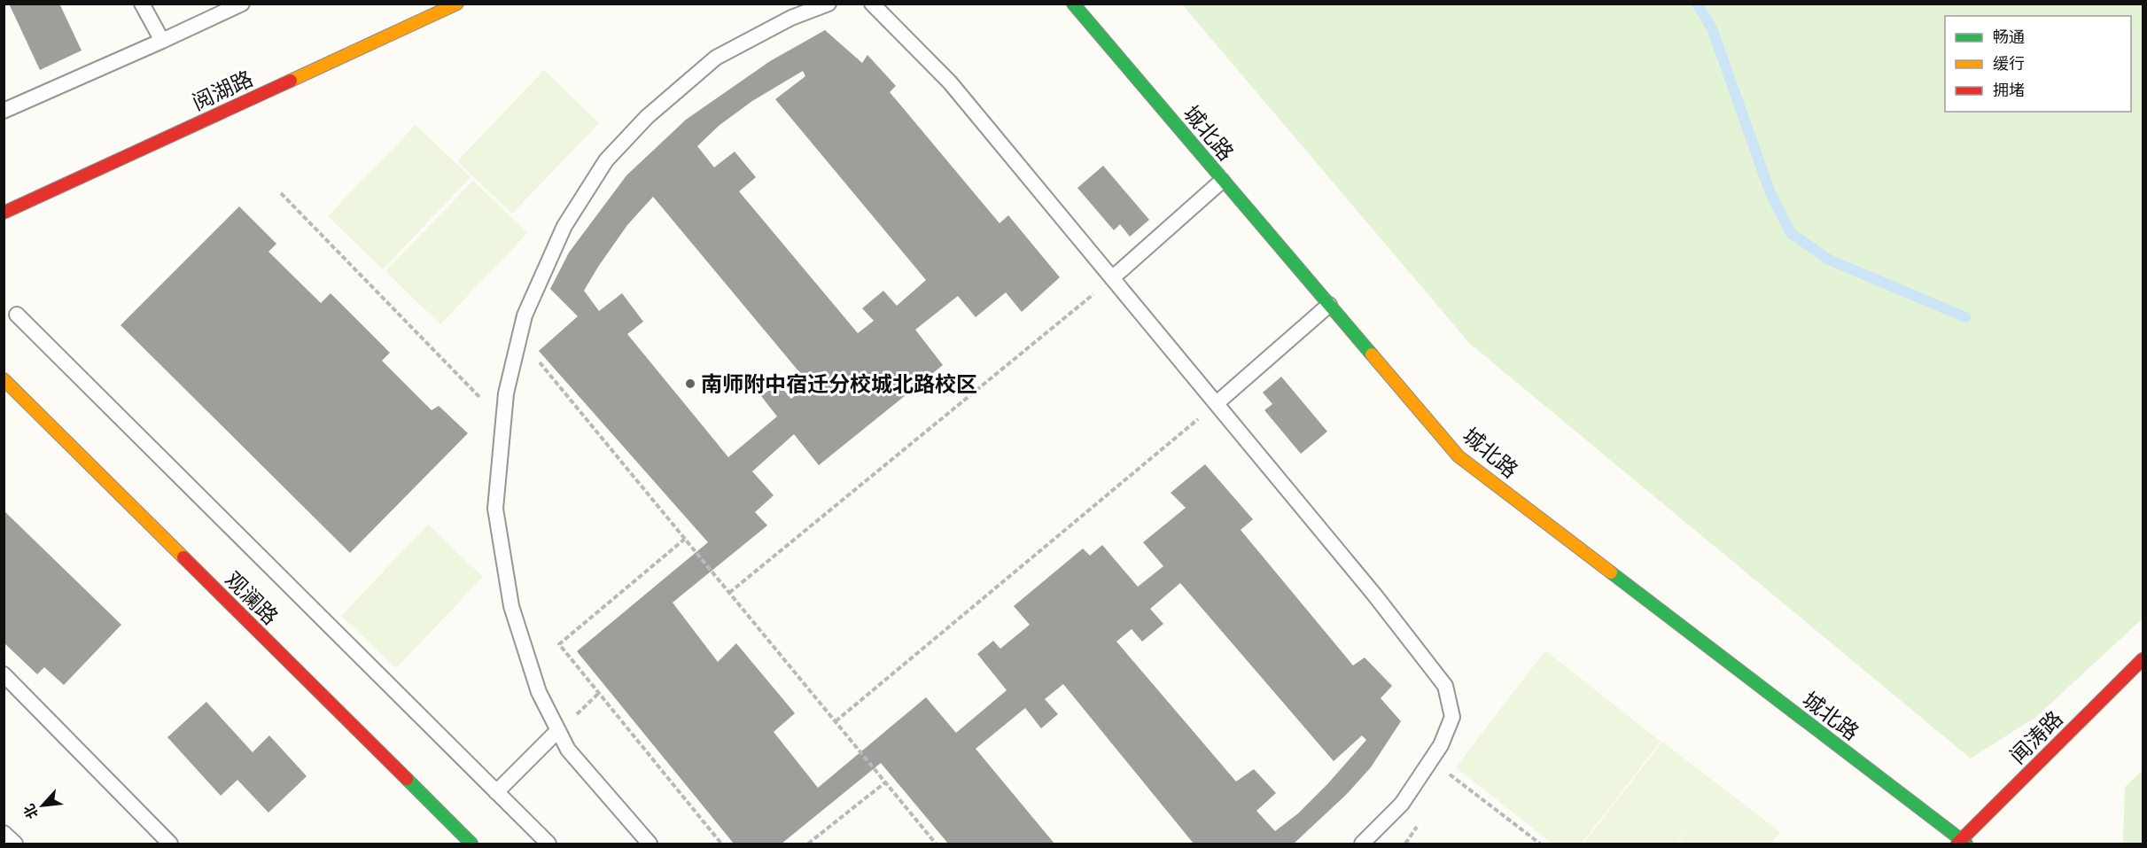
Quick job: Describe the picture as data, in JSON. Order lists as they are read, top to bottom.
{
  "streets": {
    "street": [
      "阅湖路",
      "城北路",
      "观澜路",
      "闻涛路"
    ]
  },
  "crossings": [
    ["城北路", "闻涛路"]
  ],
  "places": ["南师附中宿迁分校城北路校区"],
  "legend": ["畅通", "缓行", "拥堵"],
  "north": "bottom left"
}
